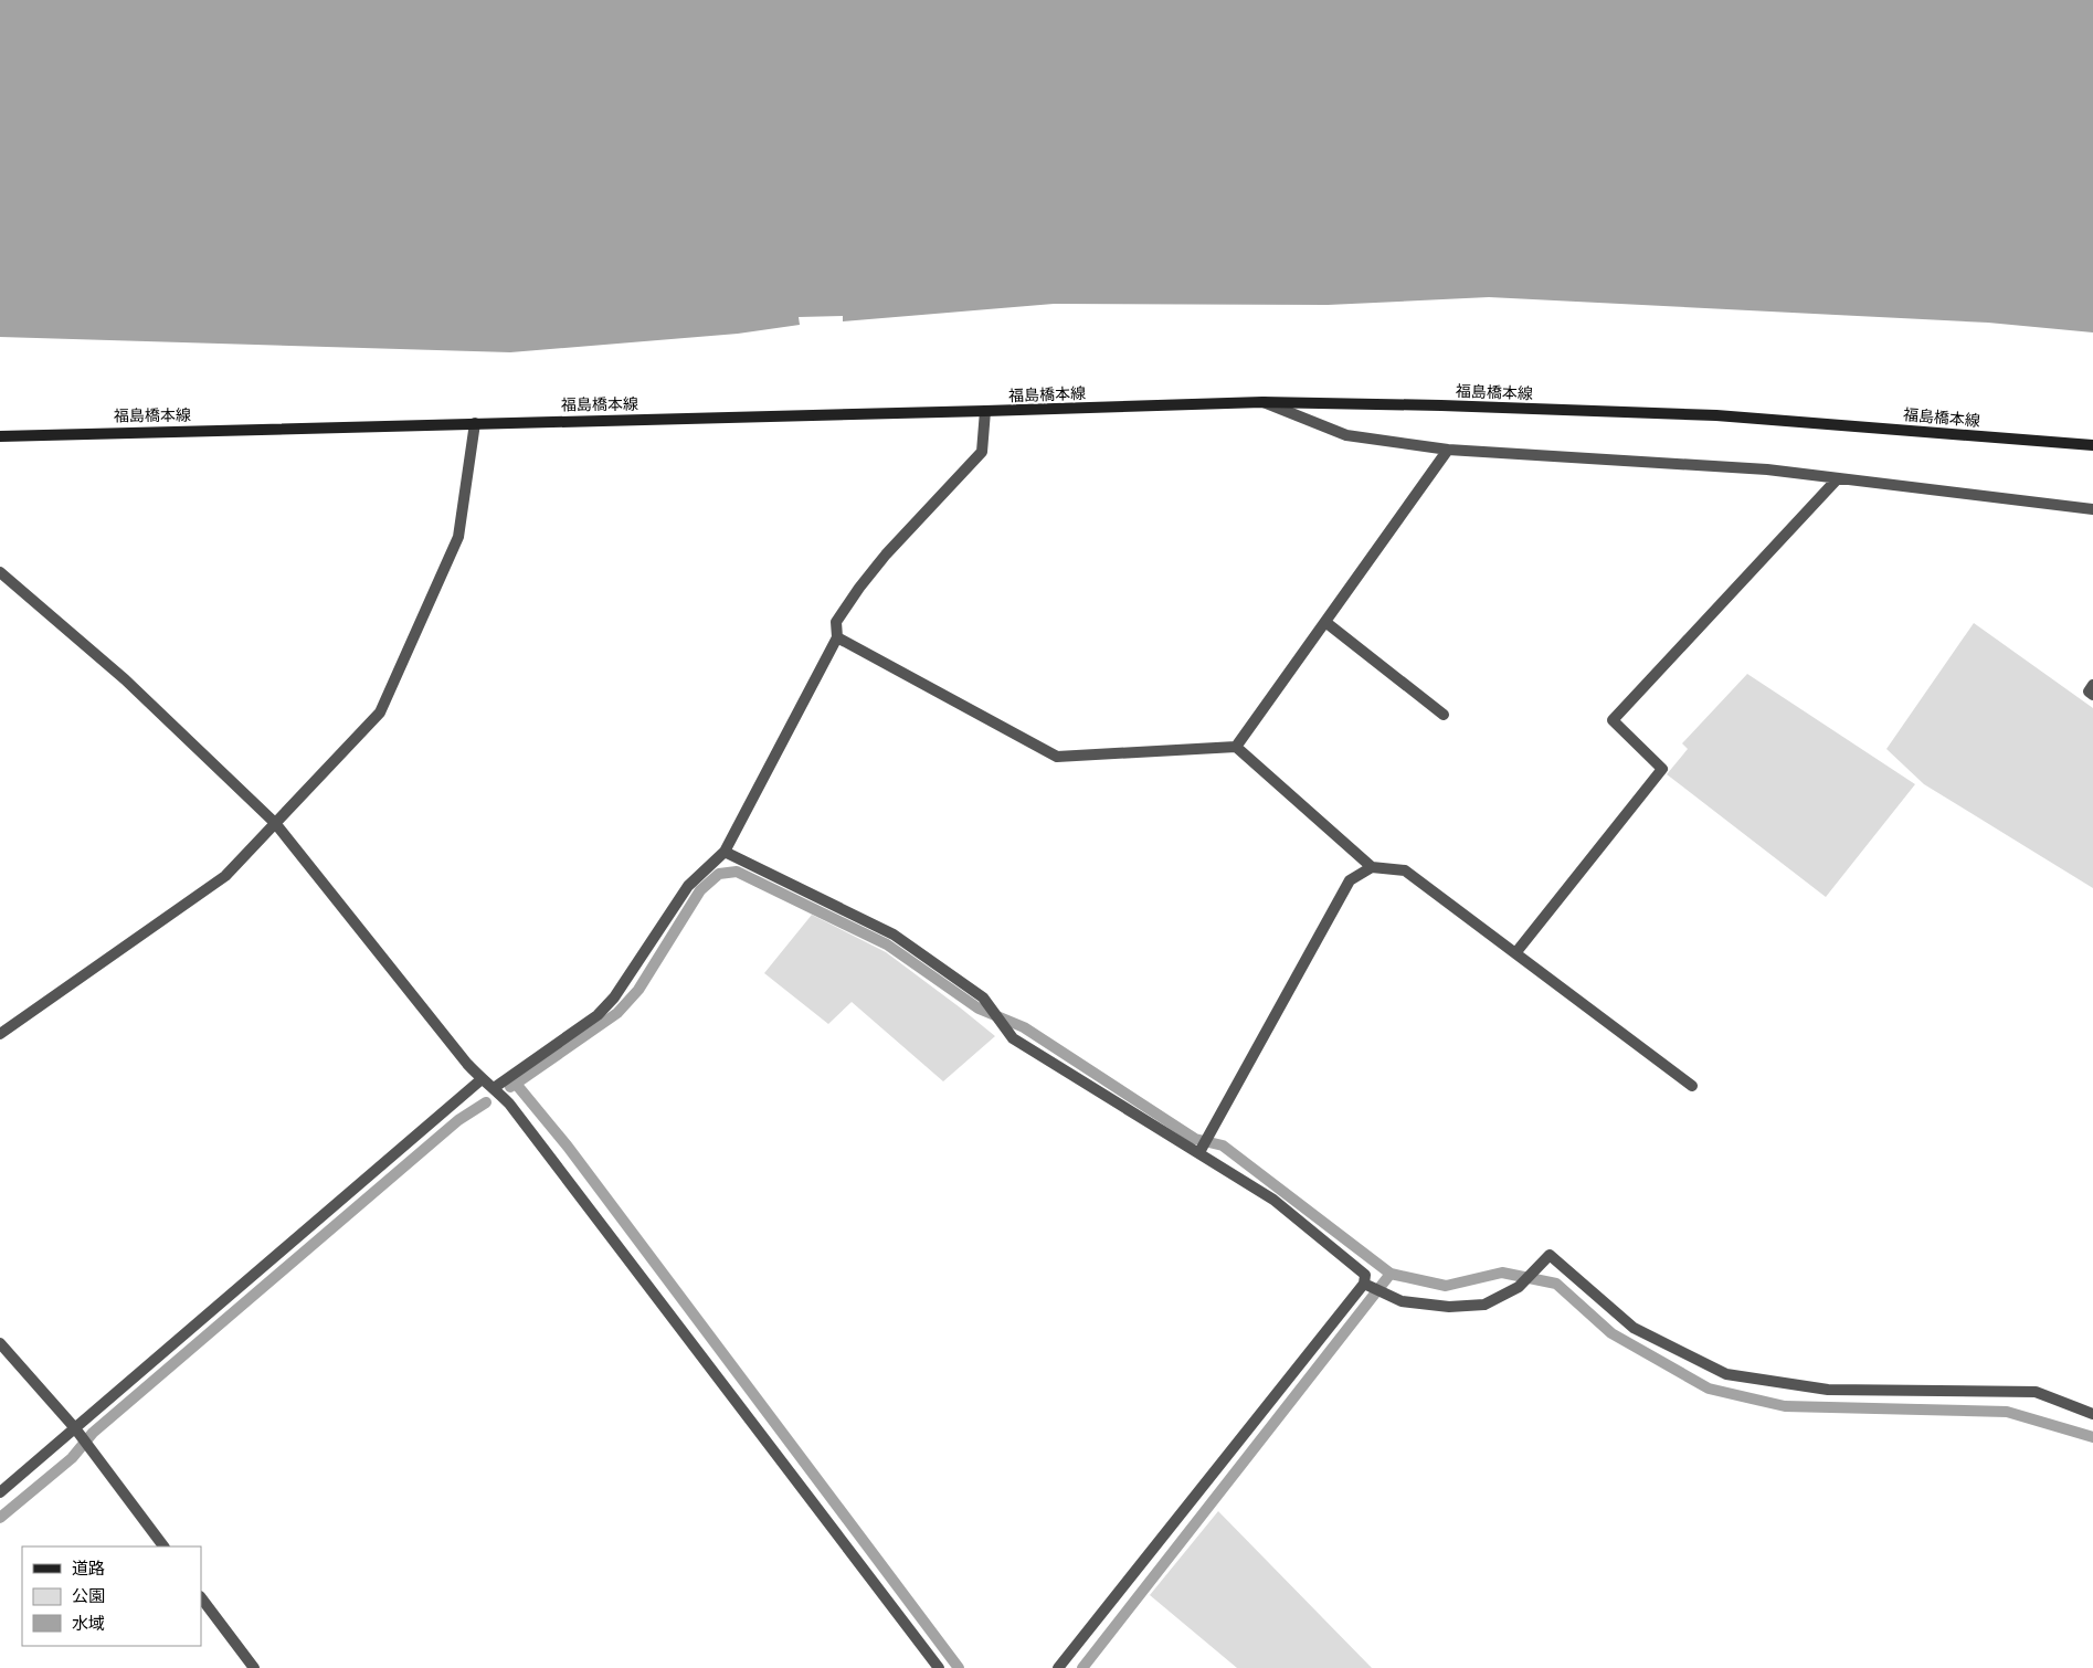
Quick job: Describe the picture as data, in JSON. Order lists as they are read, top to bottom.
{
  "streets": {
    "main road": ["福島橋本線"]
  },
  "legend": ["道路", "公園", "水域"]
}
